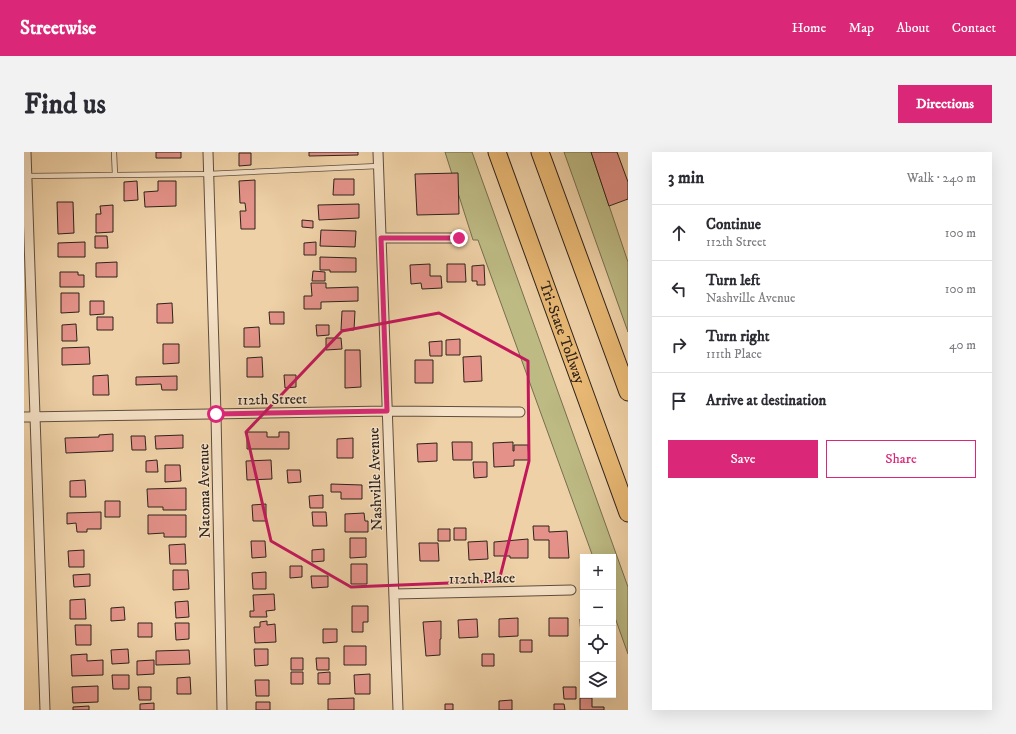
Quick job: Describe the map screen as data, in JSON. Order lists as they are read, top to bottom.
{
  "streets": {
    "highway": ["Tri-State Tollway"],
    "street": [
      "112th Street",
      "Nashville Avenue",
      "Natoma Avenue",
      "112th Place"
    ]
  },
  "crossings": [
    ["112th Street", "Nashville Avenue"],
    ["112th Street", "Natoma Avenue"],
    ["Nashville Avenue", "112th Place"]
  ],
  "page": {
    "header": "Streetwise",
    "nav": [
      "Home",
      "Map",
      "About",
      "Contact"
    ],
    "buttons": [
      "Directions",
      ["Save", "Share"]
    ],
    "title": "Find us",
    "heading": ["3 min", "Walk · 240 m"],
    "list": [
      ["Continue", "112th Street", "100 m"],
      ["Turn left", "Nashville Avenue", "100 m"],
      ["Turn right", "111th Place", "40 m"],
      "Arrive at destination"
    ],
    "map_buttons": ["+", "−"]
  }
}
